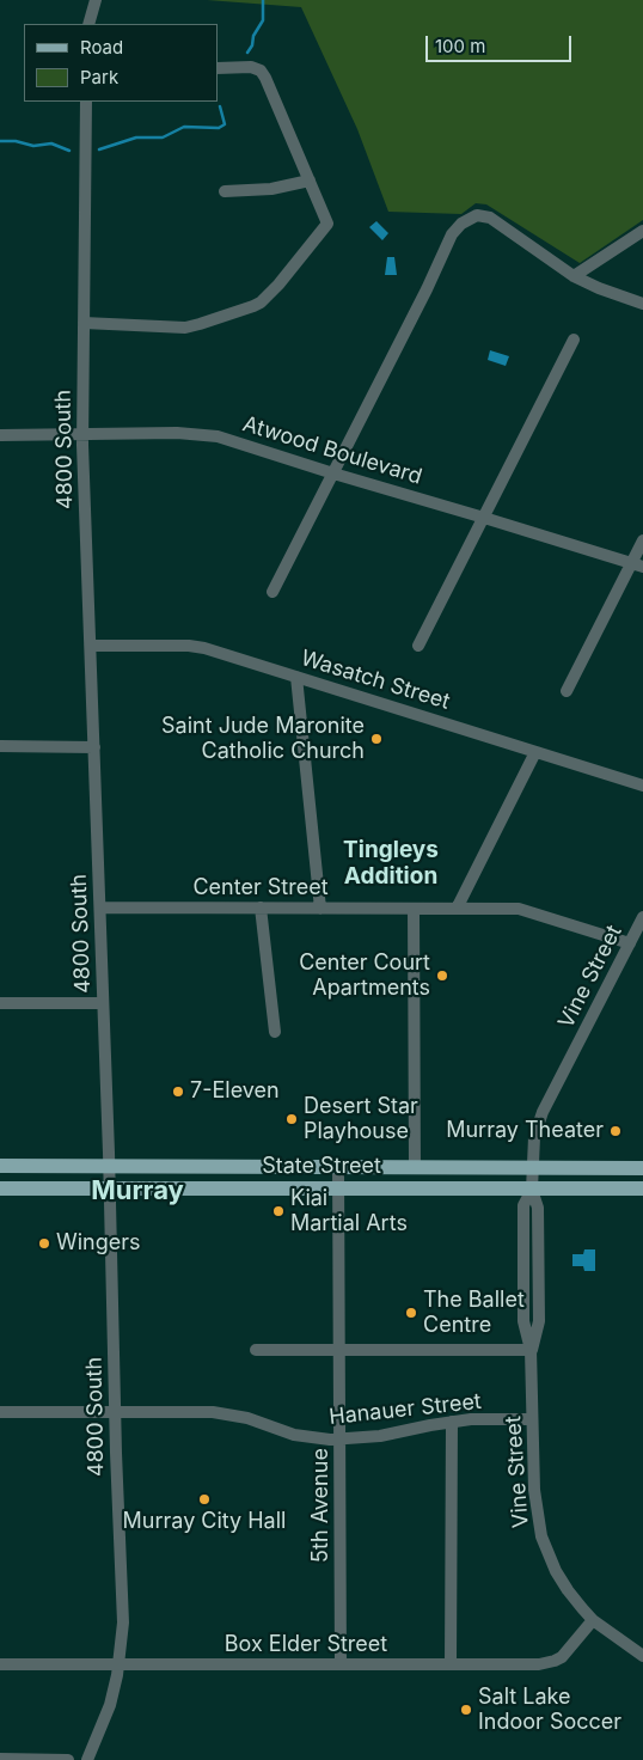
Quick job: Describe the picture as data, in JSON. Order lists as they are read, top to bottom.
{
  "streets": {
    "main road": ["State Street"],
    "street": [
      "4800 South",
      "Atwood Boulevard",
      "Wasatch Street",
      "Center Street",
      "Vine Street",
      "Hanauer Street",
      "5th Avenue",
      "Box Elder Street"
    ]
  },
  "crossings": [
    ["4800 South", "Atwood Boulevard"],
    ["4800 South", "Wasatch Street"],
    ["4800 South", "Center Street"],
    ["4800 South", "State Street"],
    ["4800 South", "Hanauer Street"],
    ["4800 South", "Box Elder Street"],
    ["Center Street", "Vine Street"],
    ["Vine Street", "State Street"],
    ["Vine Street", "Hanauer Street"],
    ["Vine Street", "Box Elder Street"],
    ["State Street", "5th Avenue"],
    ["Hanauer Street", "5th Avenue"],
    ["5th Avenue", "Box Elder Street"]
  ],
  "districts": ["Tingleys Addition", "Murray"],
  "places": [
    "Saint Jude Maronite Catholic Church",
    "Center Court Apartments",
    "7-Eleven",
    "Desert Star Playhouse",
    "Murray Theater",
    "Kiai Martial Arts",
    "Wingers",
    "The Ballet Centre",
    "Murray City Hall",
    "Salt Lake Indoor Soccer"
  ],
  "legend": ["Road", "Park"],
  "scale_bar": "100 m"
}
